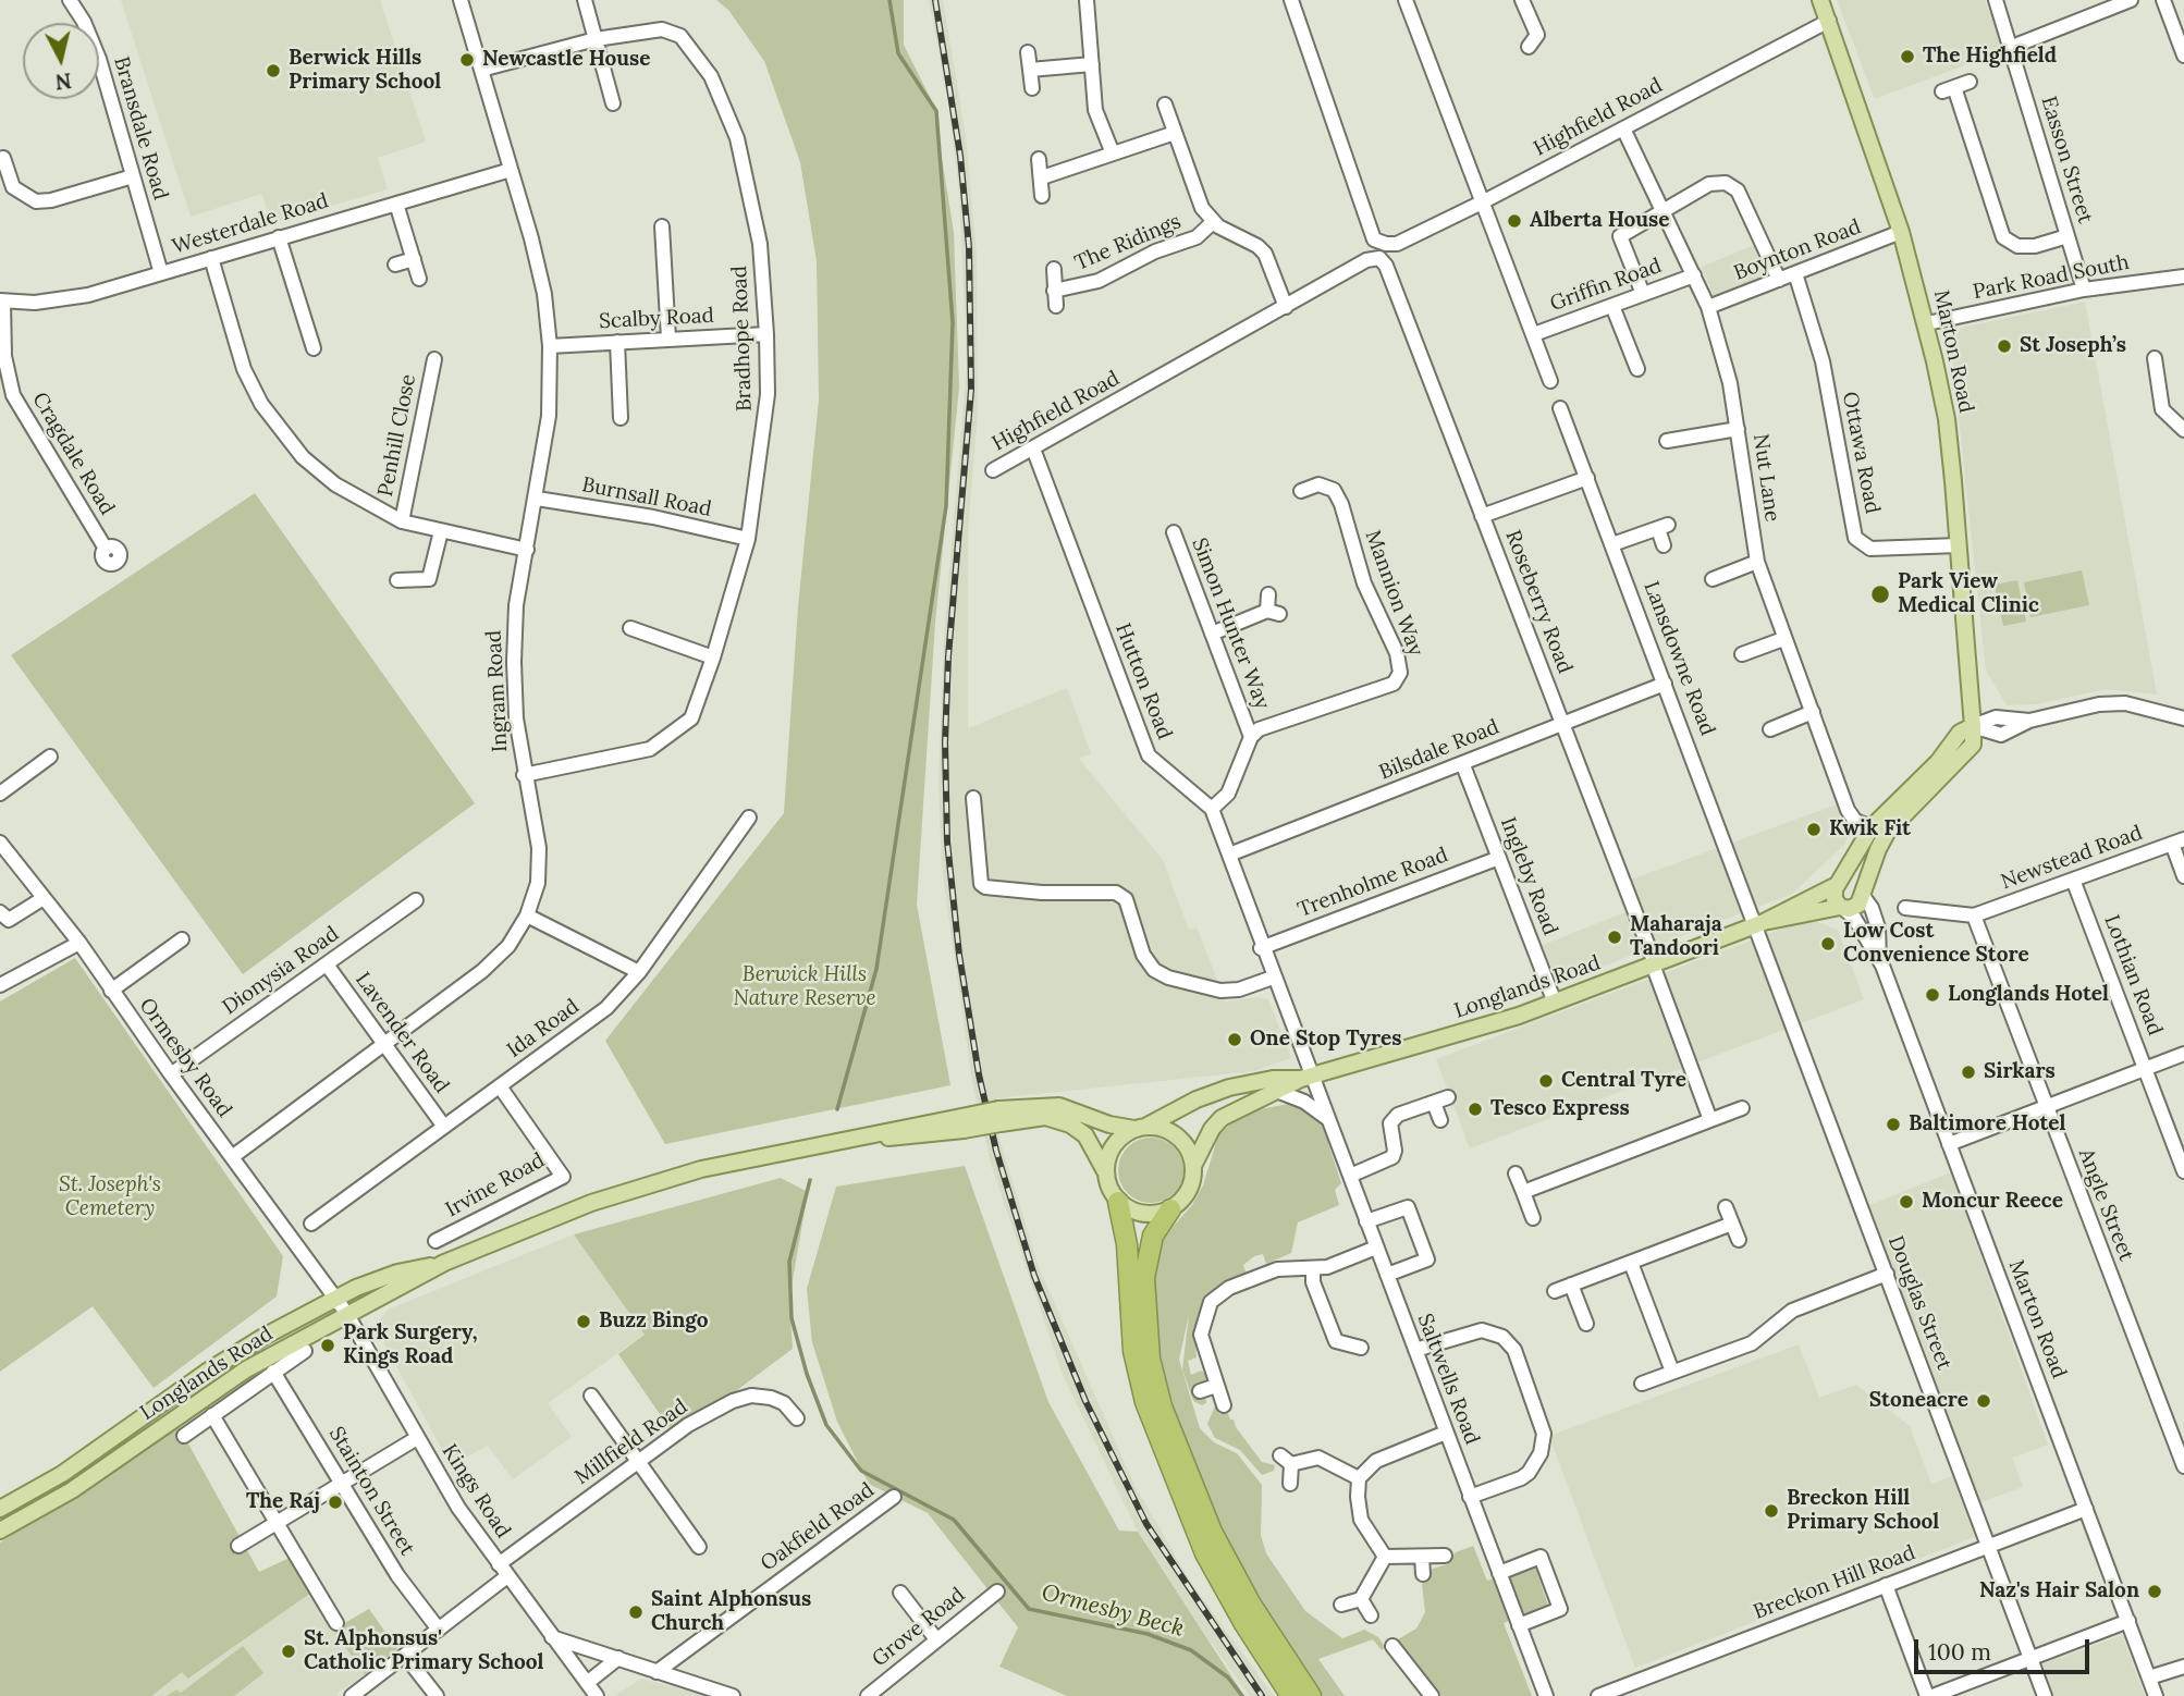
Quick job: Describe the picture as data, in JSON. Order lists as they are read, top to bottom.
{
  "streets": {
    "main road": ["Marton Road", "Longlands Road"],
    "street": [
      "Highfield Road",
      "Bransdale Road",
      "Easson Street",
      "Westerdale Road",
      "The Ridings",
      "Boynton Road",
      "Park Road South",
      "Griffin Road",
      "Scalby Road",
      "Bradhope Road",
      "Penhill Close",
      "Ottawa Road",
      "Cragdale Road",
      "Nut Lane",
      "Burnsall Road",
      "Mannion Way",
      "Roseberry Road",
      "Simon Hunter Way",
      "Lansdowne Road",
      "Hutton Road",
      "Ingram Road",
      "Bilsdale Road",
      "Newstead Road",
      "Ingleby Road",
      "Trenholme Road",
      "Dionysia Road",
      "Lothian Road",
      "Ida Road",
      "Lavender Road",
      "Ormesby Road",
      "Irvine Road",
      "Angle Street",
      "Douglas Street",
      "Saltwells Road",
      "Millfield Road",
      "Stainton Street",
      "Kings Road",
      "Oakfield Road",
      "Breckon Hill Road",
      "Grove Road"
    ]
  },
  "crossings": [
    ["Highfield Road", "The Ridings"],
    ["Highfield Road", "Marton Road"],
    ["Highfield Road", "Nut Lane"],
    ["Highfield Road", "Roseberry Road"],
    ["Highfield Road", "Hutton Road"],
    ["Bransdale Road", "Westerdale Road"],
    ["Easson Street", "Park Road South"],
    ["Westerdale Road", "Cragdale Road"],
    ["Westerdale Road", "Ingram Road"],
    ["Boynton Road", "Marton Road"],
    ["Boynton Road", "Ottawa Road"],
    ["Boynton Road", "Nut Lane"],
    ["Park Road South", "Marton Road"],
    ["Griffin Road", "Nut Lane"],
    ["Scalby Road", "Bradhope Road"],
    ["Scalby Road", "Ingram Road"],
    ["Bradhope Road", "Burnsall Road"],
    ["Bradhope Road", "Ingram Road"],
    ["Marton Road", "Ottawa Road"],
    ["Marton Road", "Longlands Road"],
    ["Marton Road", "Breckon Hill Road"],
    ["Burnsall Road", "Ingram Road"],
    ["Mannion Way", "Simon Hunter Way"],
    ["Roseberry Road", "Bilsdale Road"],
    ["Roseberry Road", "Longlands Road"],
    ["Simon Hunter Way", "Hutton Road"],
    ["Lansdowne Road", "Bilsdale Road"],
    ["Lansdowne Road", "Longlands Road"],
    ["Lansdowne Road", "Douglas Street"],
    ["Hutton Road", "Bilsdale Road"],
    ["Hutton Road", "Trenholme Road"],
    ["Hutton Road", "Longlands Road"],
    ["Hutton Road", "Saltwells Road"],
    ["Ingram Road", "Lavender Road"],
    ["Ingram Road", "Ormesby Road"],
    ["Bilsdale Road", "Ingleby Road"],
    ["Newstead Road", "Lothian Road"],
    ["Newstead Road", "Angle Street"],
    ["Ingleby Road", "Trenholme Road"],
    ["Ingleby Road", "Longlands Road"],
    ["Dionysia Road", "Lavender Road"],
    ["Dionysia Road", "Ormesby Road"],
    ["Longlands Road", "Ormesby Road"],
    ["Longlands Road", "Douglas Street"],
    ["Longlands Road", "Saltwells Road"],
    ["Longlands Road", "Kings Road"],
    ["Ida Road", "Lavender Road"],
    ["Ida Road", "Irvine Road"],
    ["Ormesby Road", "Kings Road"],
    ["Douglas Street", "Breckon Hill Road"],
    ["Millfield Road", "Stainton Street"],
    ["Millfield Road", "Kings Road"]
  ],
  "water": ["Ormesby Beck"],
  "parks": ["Berwick Hills Nature Reserve", "St. Joseph's Cemetery"],
  "places": [
    "The Highfield",
    "Newcastle House",
    "Berwick Hills Primary School",
    "Alberta House",
    "St Joseph’s",
    "Park View Medical Clinic",
    "Kwik Fit",
    "Maharaja Tandoori",
    "Low Cost Convenience Store",
    "Longlands Hotel",
    "One Stop Tyres",
    "Sirkars",
    "Central Tyre",
    "Tesco Express",
    "Baltimore Hotel",
    "Moncur Reece",
    "Buzz Bingo",
    "Park Surgery, Kings Road",
    "Stoneacre",
    "The Raj",
    "Breckon Hill Primary School",
    "Naz's Hair Salon",
    "Saint Alphonsus Church",
    "St. Alphonsus' Catholic Primary School"
  ],
  "scale_bar": "100 m",
  "north": "bottom"
}
